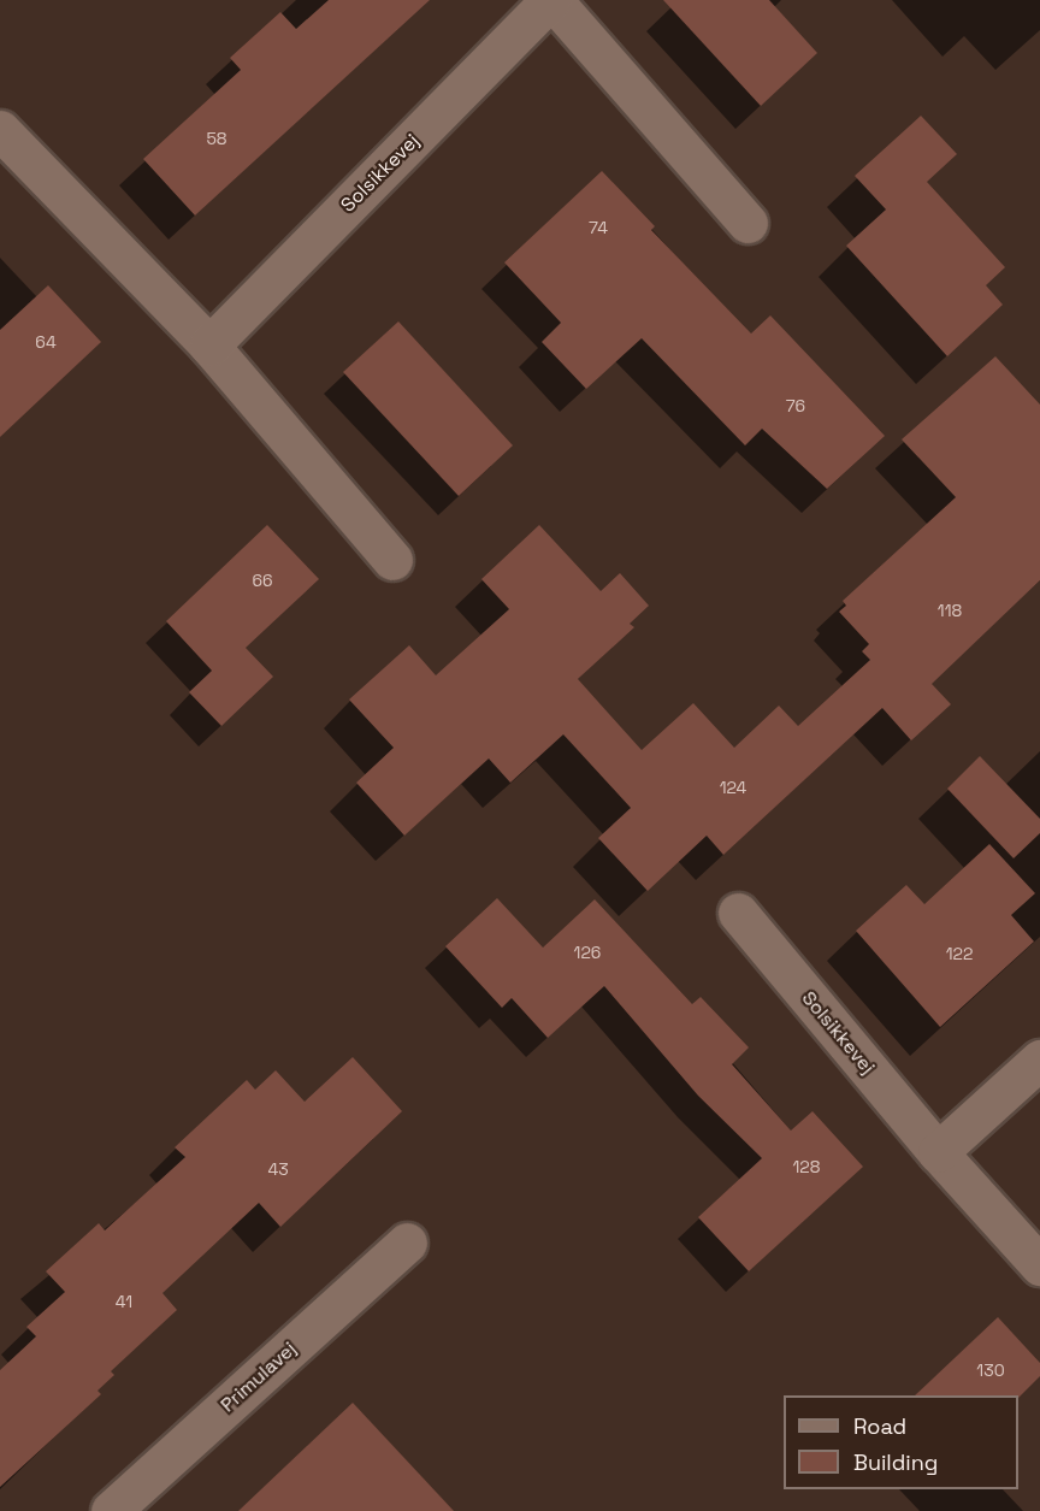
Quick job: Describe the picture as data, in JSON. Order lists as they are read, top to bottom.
{
  "streets": {
    "street": ["Solsikkevej", "Primulavej"]
  },
  "house_numbers": [
    "58",
    "74",
    "64",
    "76",
    "66",
    "118",
    "124",
    "126",
    "122",
    "128",
    "43",
    "41",
    "130"
  ],
  "legend": ["Road", "Building"]
}
